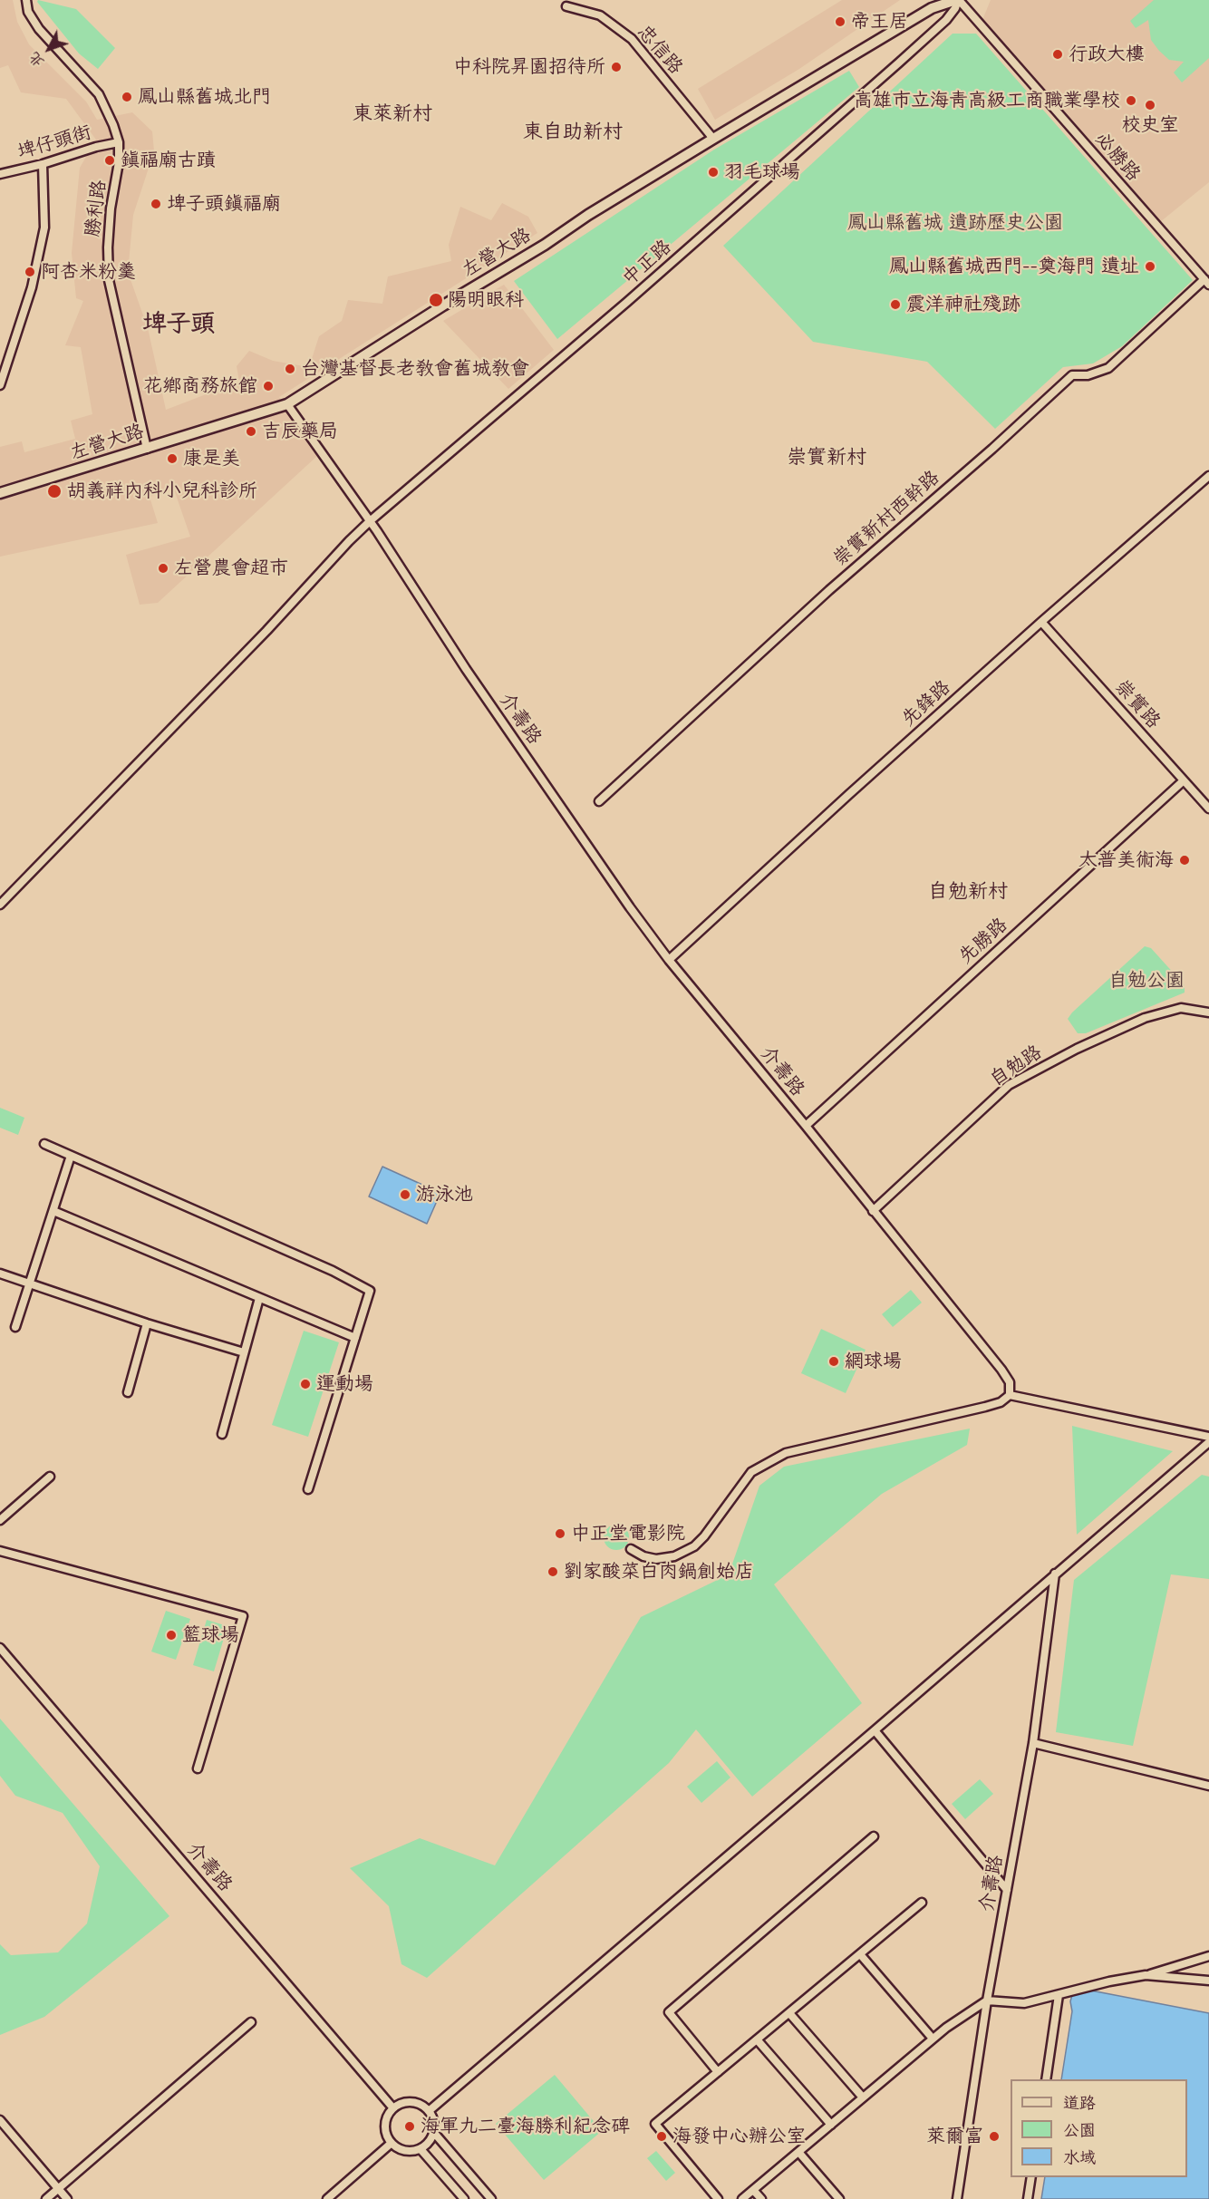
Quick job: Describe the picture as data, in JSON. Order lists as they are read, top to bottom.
{
  "streets": {
    "street": [
      "忠信路",
      "埤仔頭街",
      "必勝路",
      "勝利路",
      "左營大路",
      "中正路",
      "崇實新村西幹路",
      "先鋒路",
      "崇實路",
      "介壽路",
      "先勝路",
      "自勉路"
    ]
  },
  "crossings": [
    ["忠信路", "左營大路"],
    ["埤仔頭街", "勝利路"],
    ["必勝路", "左營大路"],
    ["必勝路", "中正路"],
    ["必勝路", "崇實新村西幹路"],
    ["勝利路", "左營大路"],
    ["左營大路", "中正路"],
    ["左營大路", "介壽路"],
    ["中正路", "介壽路"],
    ["先鋒路", "崇實路"],
    ["先鋒路", "介壽路"],
    ["崇實路", "先勝路"],
    ["介壽路", "先勝路"],
    ["介壽路", "自勉路"]
  ],
  "districts": [
    "東萊新村",
    "東自助新村",
    "埤子頭",
    "崇實新村",
    "自勉新村"
  ],
  "parks": ["鳳山縣舊城 遺跡歷史公園", "自勉公園"],
  "places": [
    "帝王居",
    "行政大樓",
    "中科院昇園招待所",
    "鳳山縣舊城北門",
    "高雄市立海青高級工商職業學校",
    "校史室",
    "鎮福廟古蹟",
    "羽毛球場",
    "埤子頭鎮福廟",
    "鳳山縣舊城西門--奠海門 遺址",
    "阿杏米粉羹",
    "陽明眼科",
    "震洋神社殘跡",
    "台灣基督長老教會舊城教會",
    "花鄉商務旅館",
    "吉辰藥局",
    "康是美",
    "胡義祥內科小兒科診所",
    "左營農會超市",
    "太普美術海",
    "游泳池",
    "網球場",
    "運動場",
    "中正堂電影院",
    "劉家酸菜白肉鍋創始店",
    "籃球場",
    "海軍九二臺海勝利紀念碑",
    "海發中心辦公室",
    "萊爾富"
  ],
  "legend": ["道路", "公園", "水域"],
  "north": "bottom left"
}
